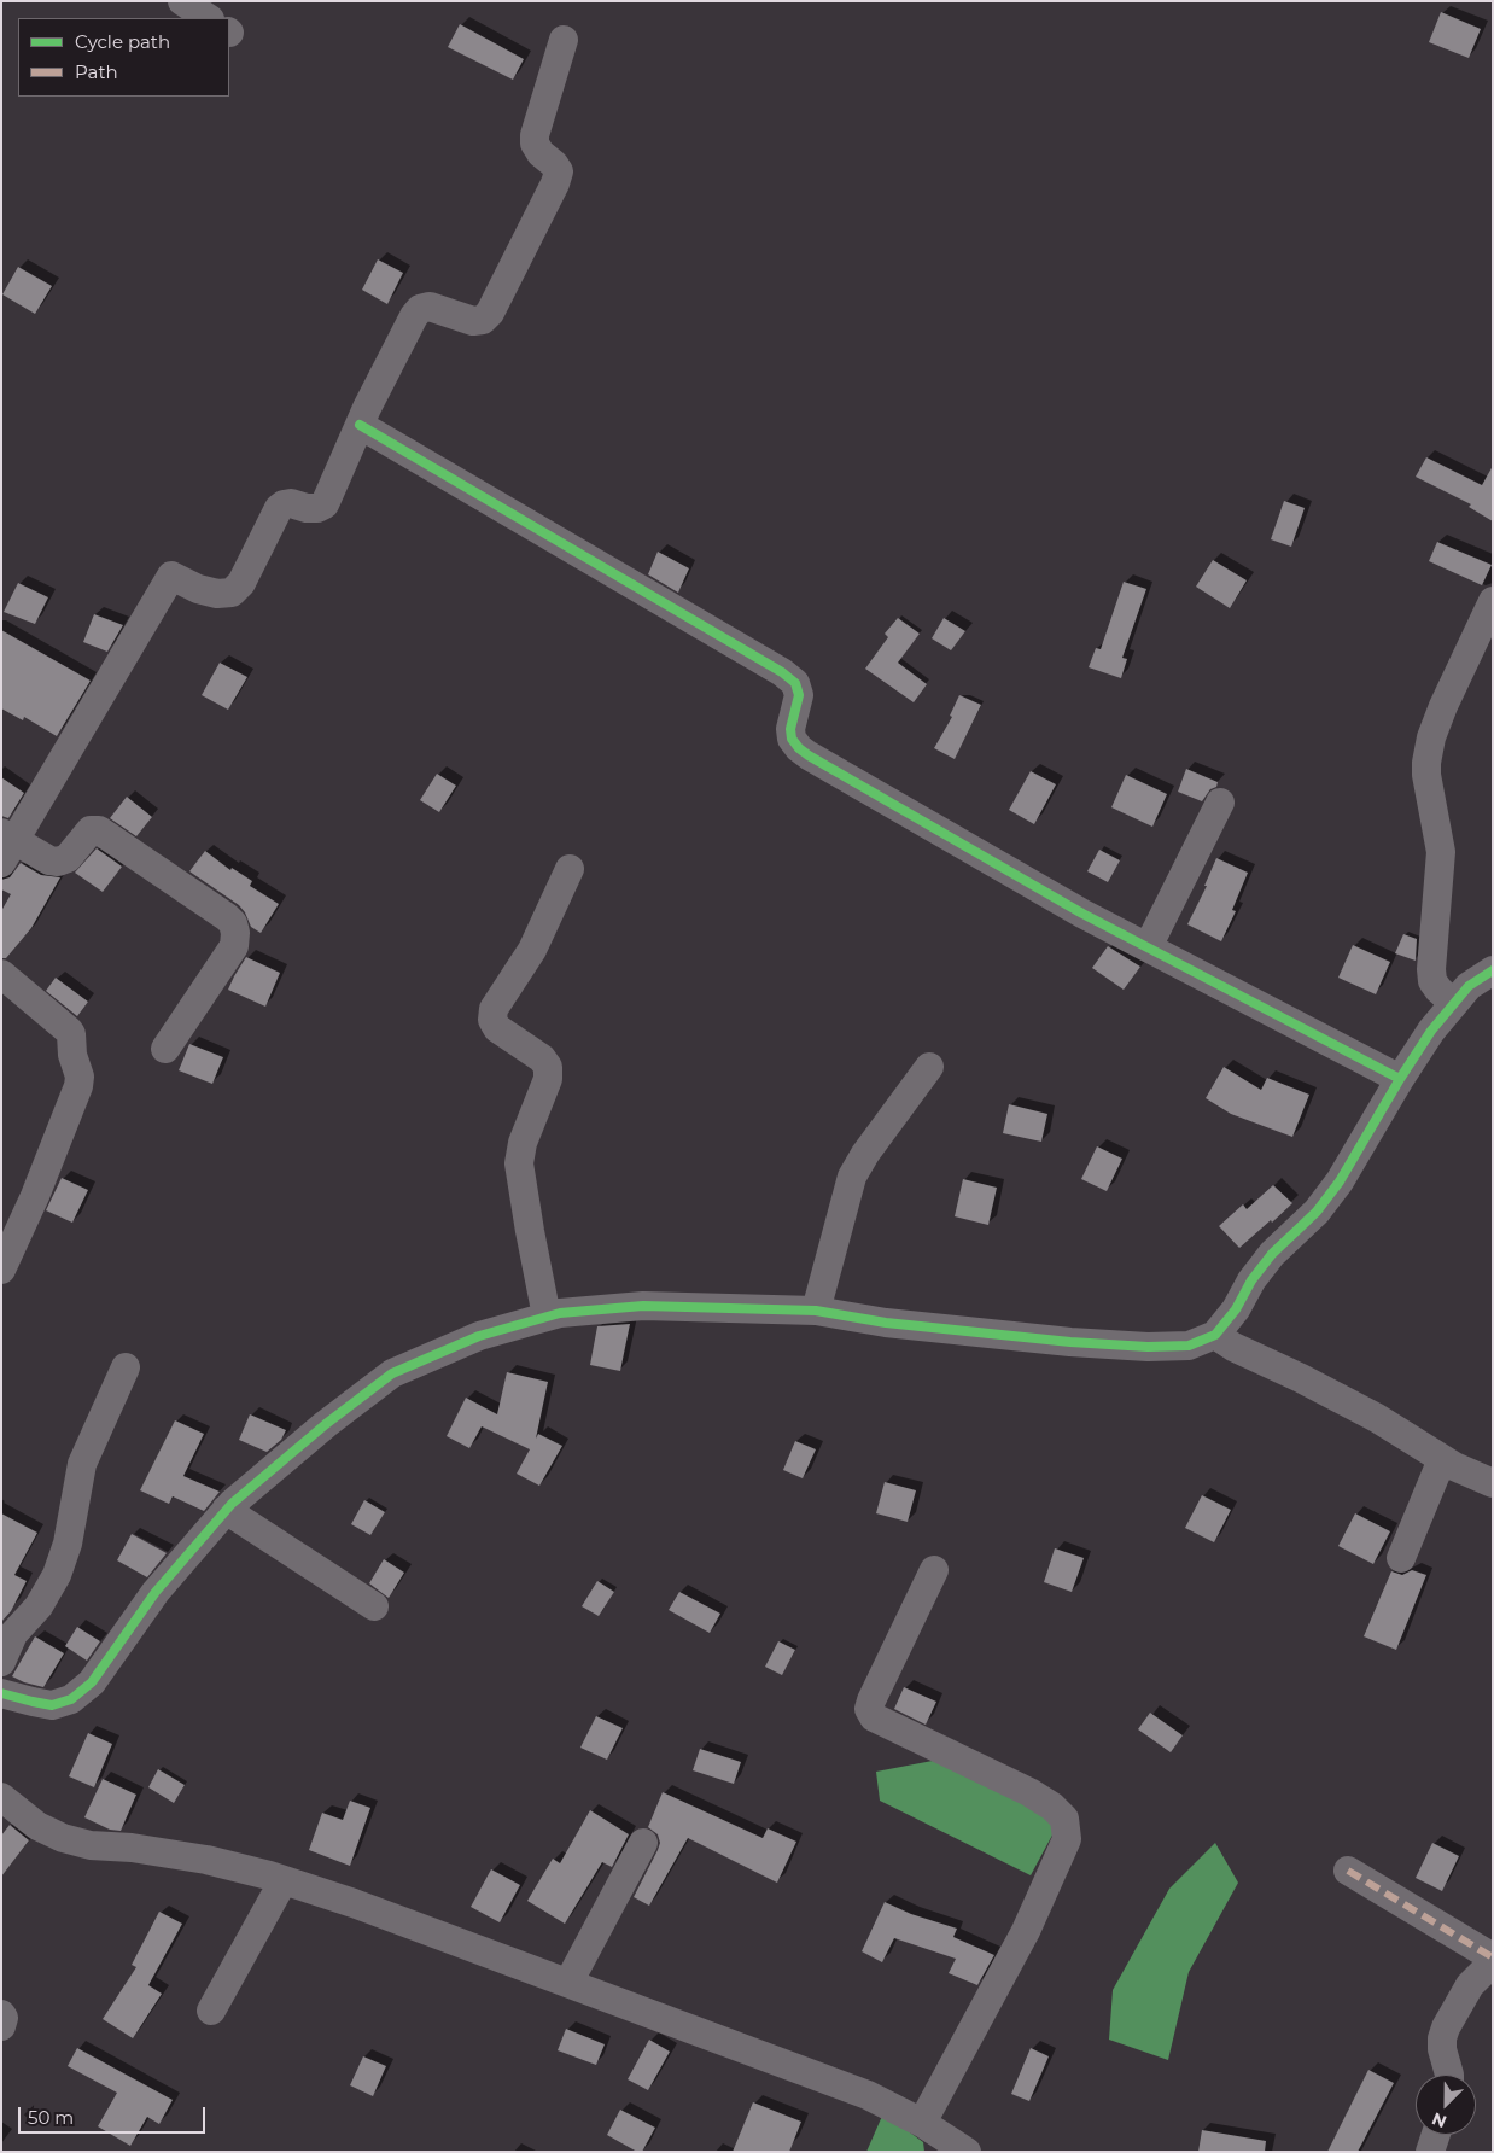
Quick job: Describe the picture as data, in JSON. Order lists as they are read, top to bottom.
{
  "legend": ["Cycle path", "Path"],
  "scale_bar": "50 m",
  "north": "bottom left"
}
